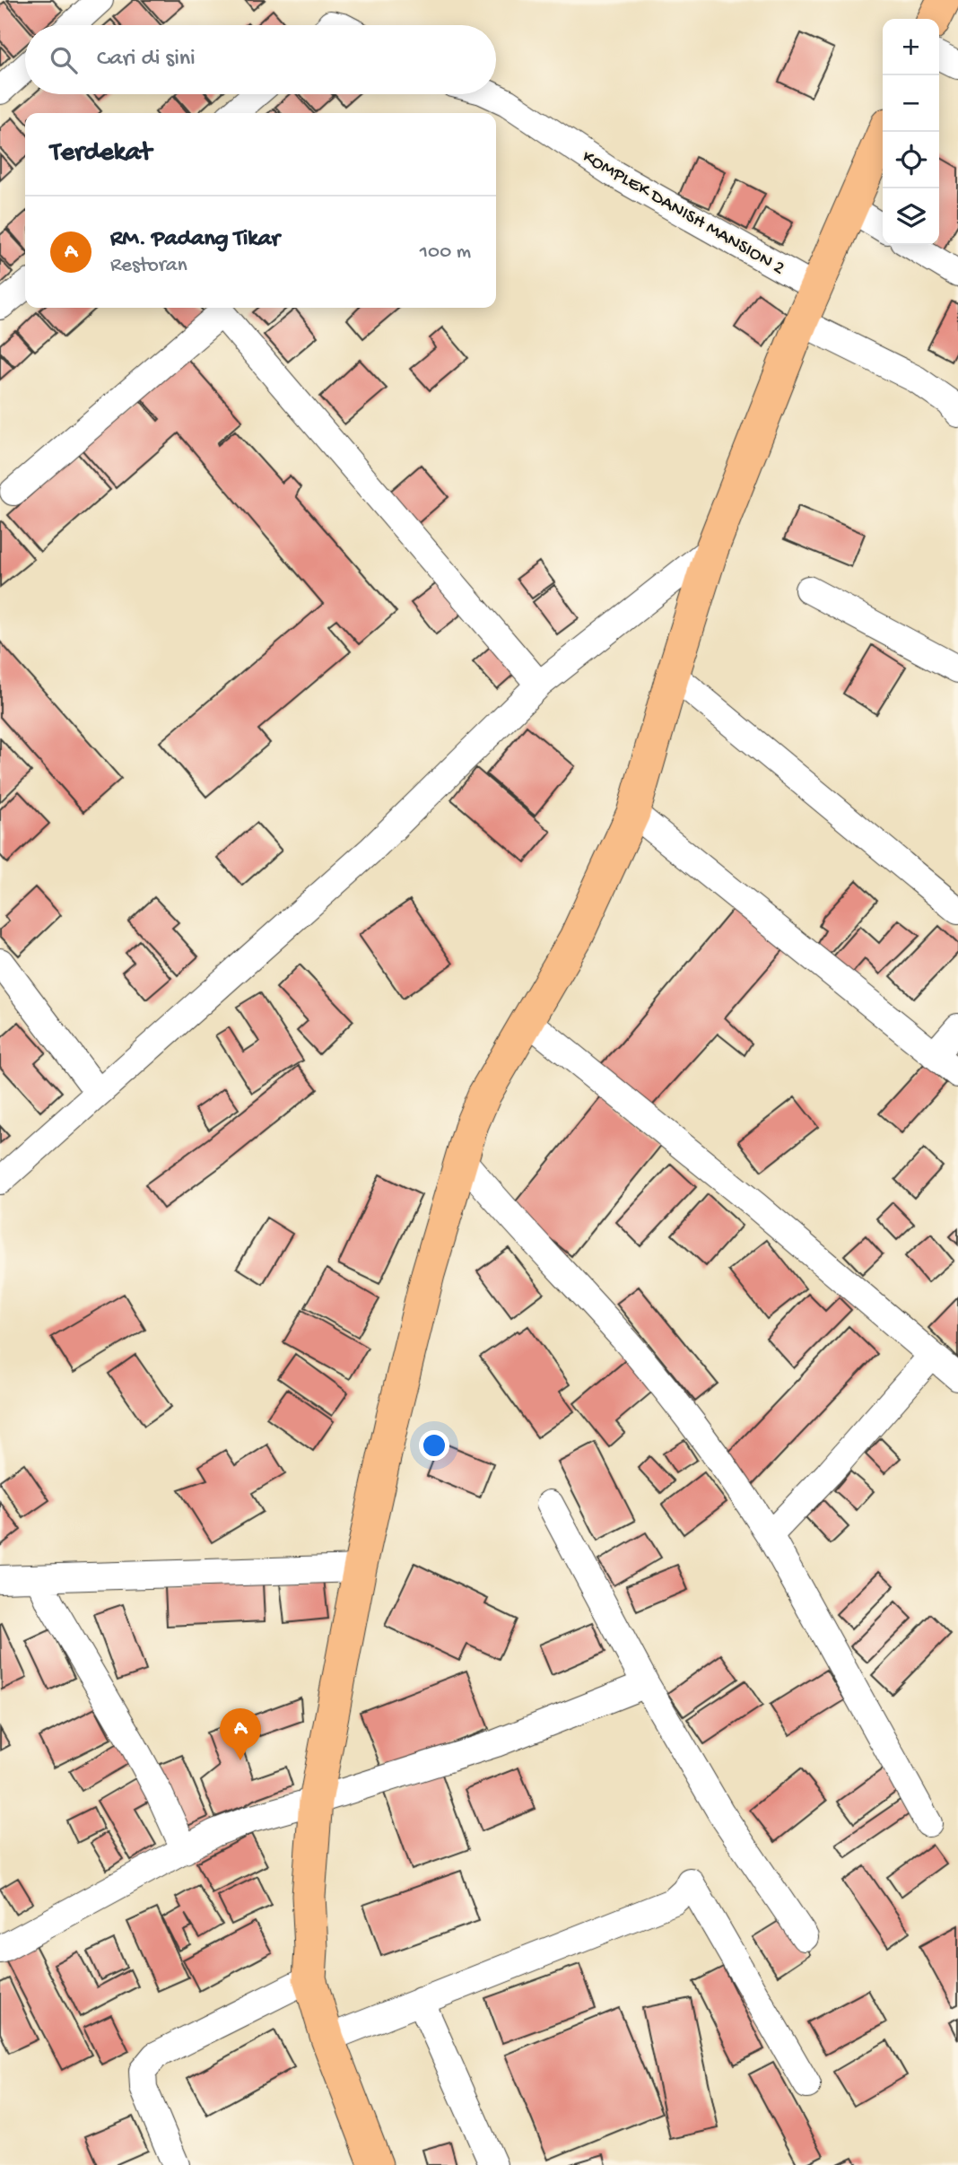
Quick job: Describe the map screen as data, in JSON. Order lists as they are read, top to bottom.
{
  "streets": {
    "street": ["KOMPLEK DANISH MANSION 2"]
  },
  "page": {
    "map_buttons": ["+", "−"],
    "search": "Cari di sini",
    "heading": "Terdekat",
    "list": [
      {
        "mark": "A",
        "name": "RM. Padang Tikar",
        "note": "Restoran",
        "value": "100 m"
      }
    ],
    "pins": "A"
  }
}
